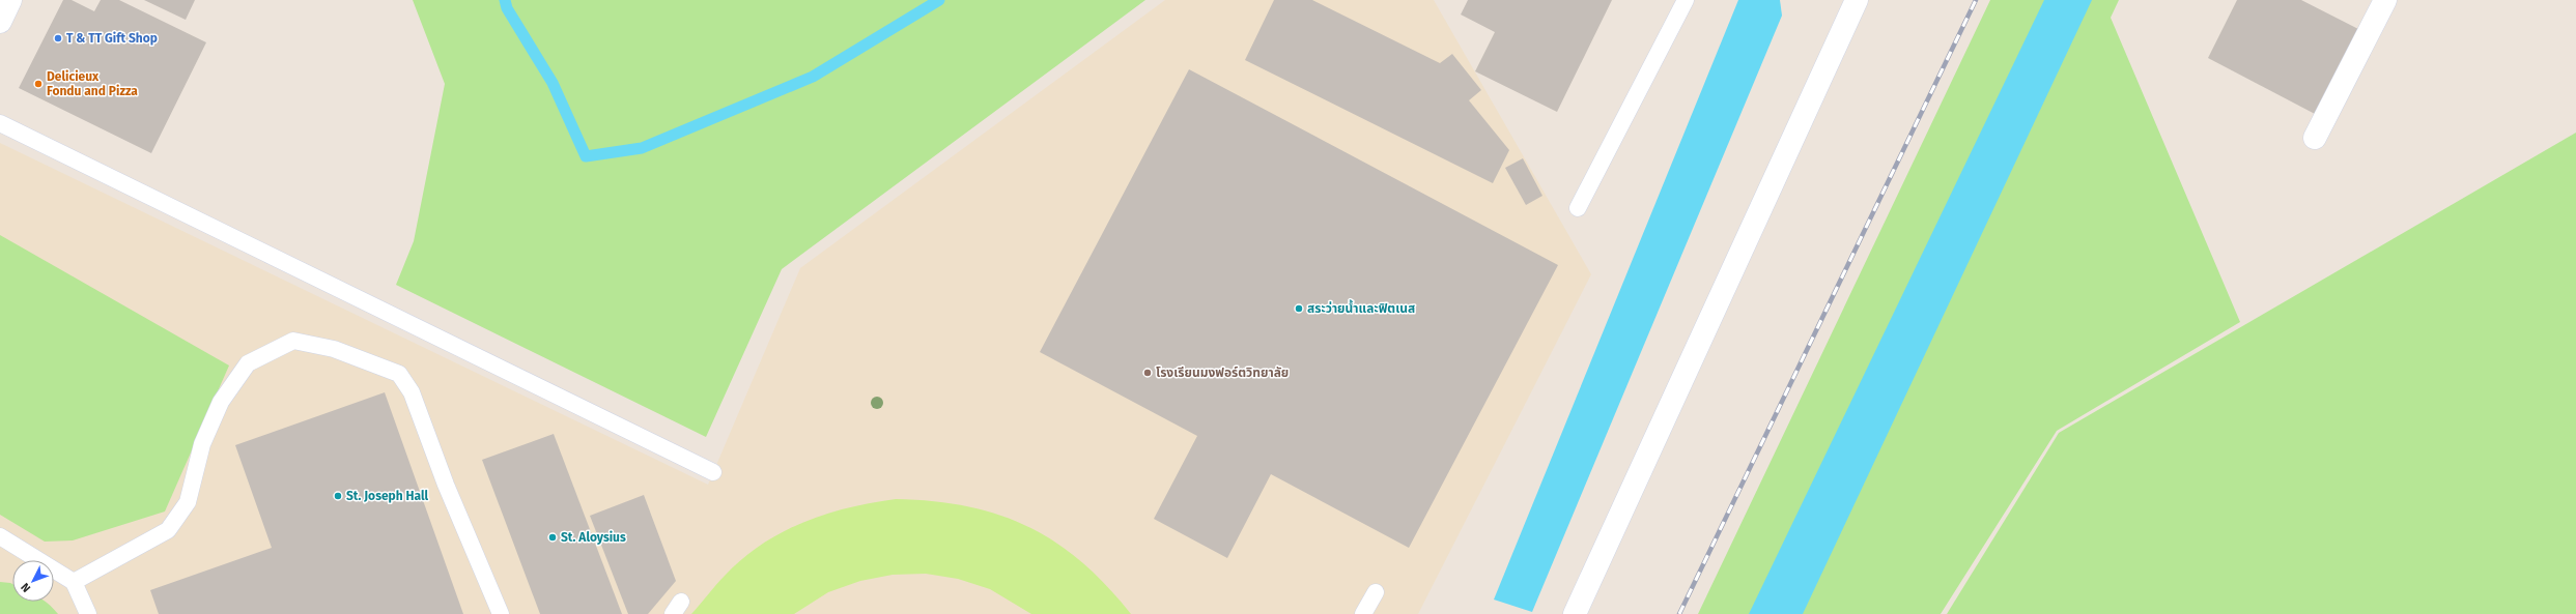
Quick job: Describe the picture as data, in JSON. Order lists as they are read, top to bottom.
{
  "places": [
    "T & TT Gift Shop",
    "Delicieux Fondu and Pizza",
    "สระว่ายน้ำและฟิตเนส",
    "โรงเรียนมงฟอร์ตวิทยาลัย",
    "St. Joseph Hall",
    "St. Aloysius"
  ],
  "north": "bottom left"
}
